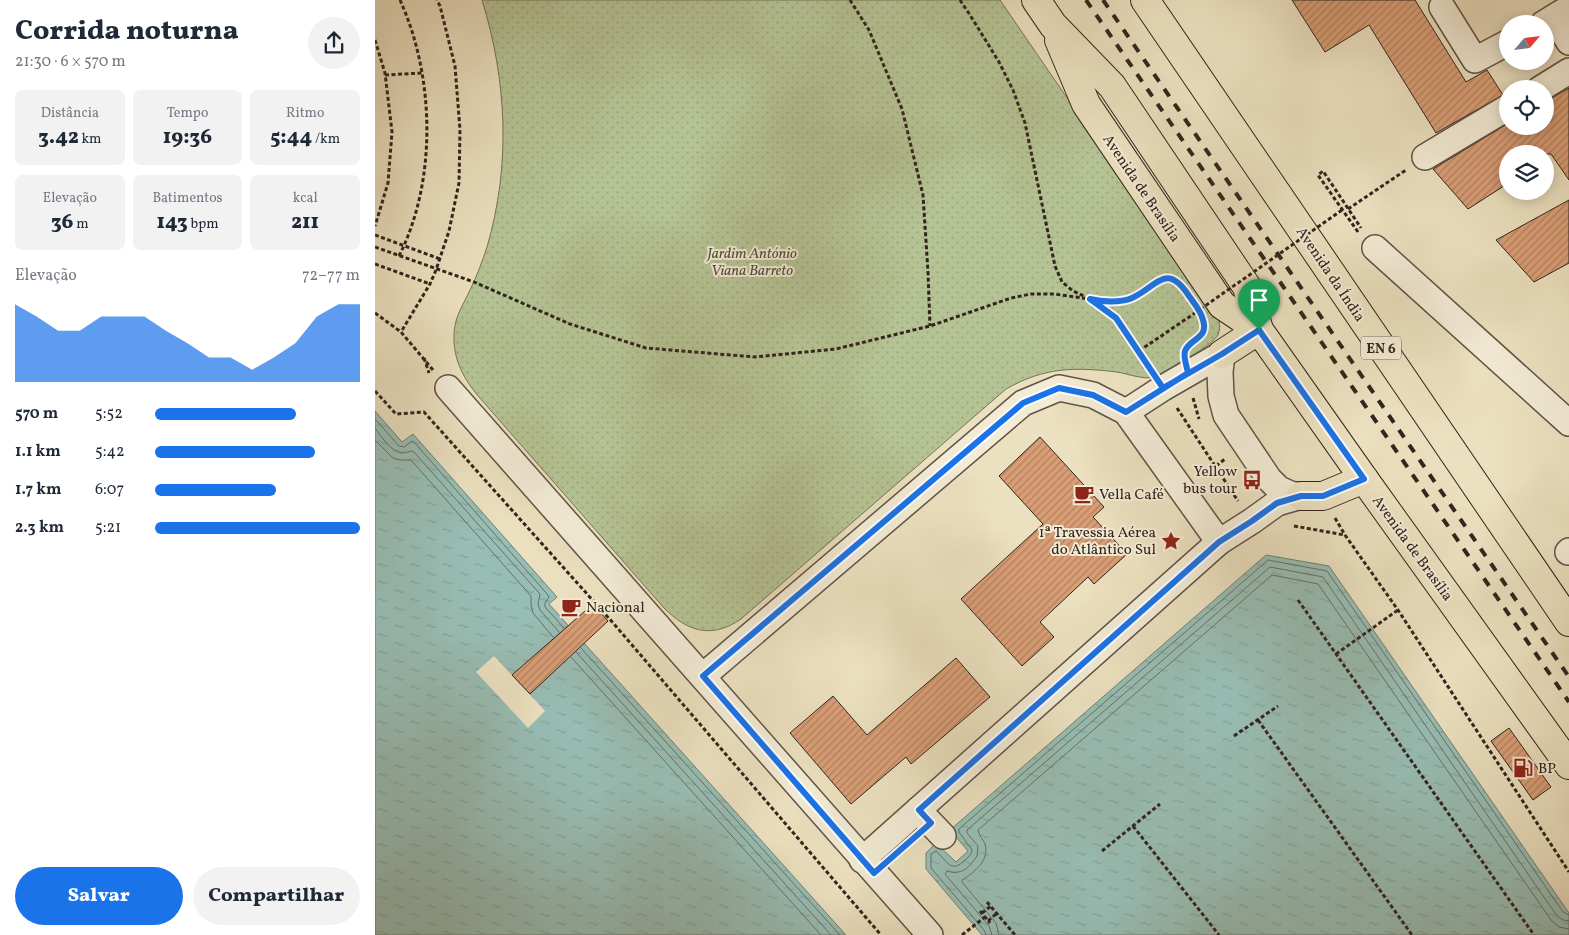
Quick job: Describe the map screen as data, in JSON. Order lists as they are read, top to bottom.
{
  "streets": {
    "main road": ["Avenida de Brasília", "Avenida da Índia", "EN 6"]
  },
  "parks": ["Jardim António Viana Barreto"],
  "places": {
    "bus stop": ["Yellow bus tour"],
    "cafe": ["Vella Café", "Nacional"],
    "place": ["1ª Travessia Aérea do Atlântico Sul"],
    "fuel station": ["BP"]
  },
  "north": "top right",
  "page": {
    "heading": ["Corrida noturna", "21:30 · 6 × 570 m"],
    "stats": [
      ["Distância", "3.42 km"],
      ["Tempo", "19:36"],
      ["Ritmo", "5:44 /km"],
      ["Elevação", "36 m"],
      ["Batimentos", "143 bpm"],
      ["kcal", "211"]
    ],
    "chart": ["Elevação", "72–77 m"],
    "list": [
      {
        "name": "570 m",
        "note": "5:52"
      },
      {
        "name": "1.1 km",
        "note": "5:42"
      },
      {
        "name": "1.7 km",
        "note": "6:07"
      },
      {
        "name": "2.3 km",
        "note": "5:21"
      }
    ],
    "buttons": ["Salvar", "Compartilhar"]
  }
}
